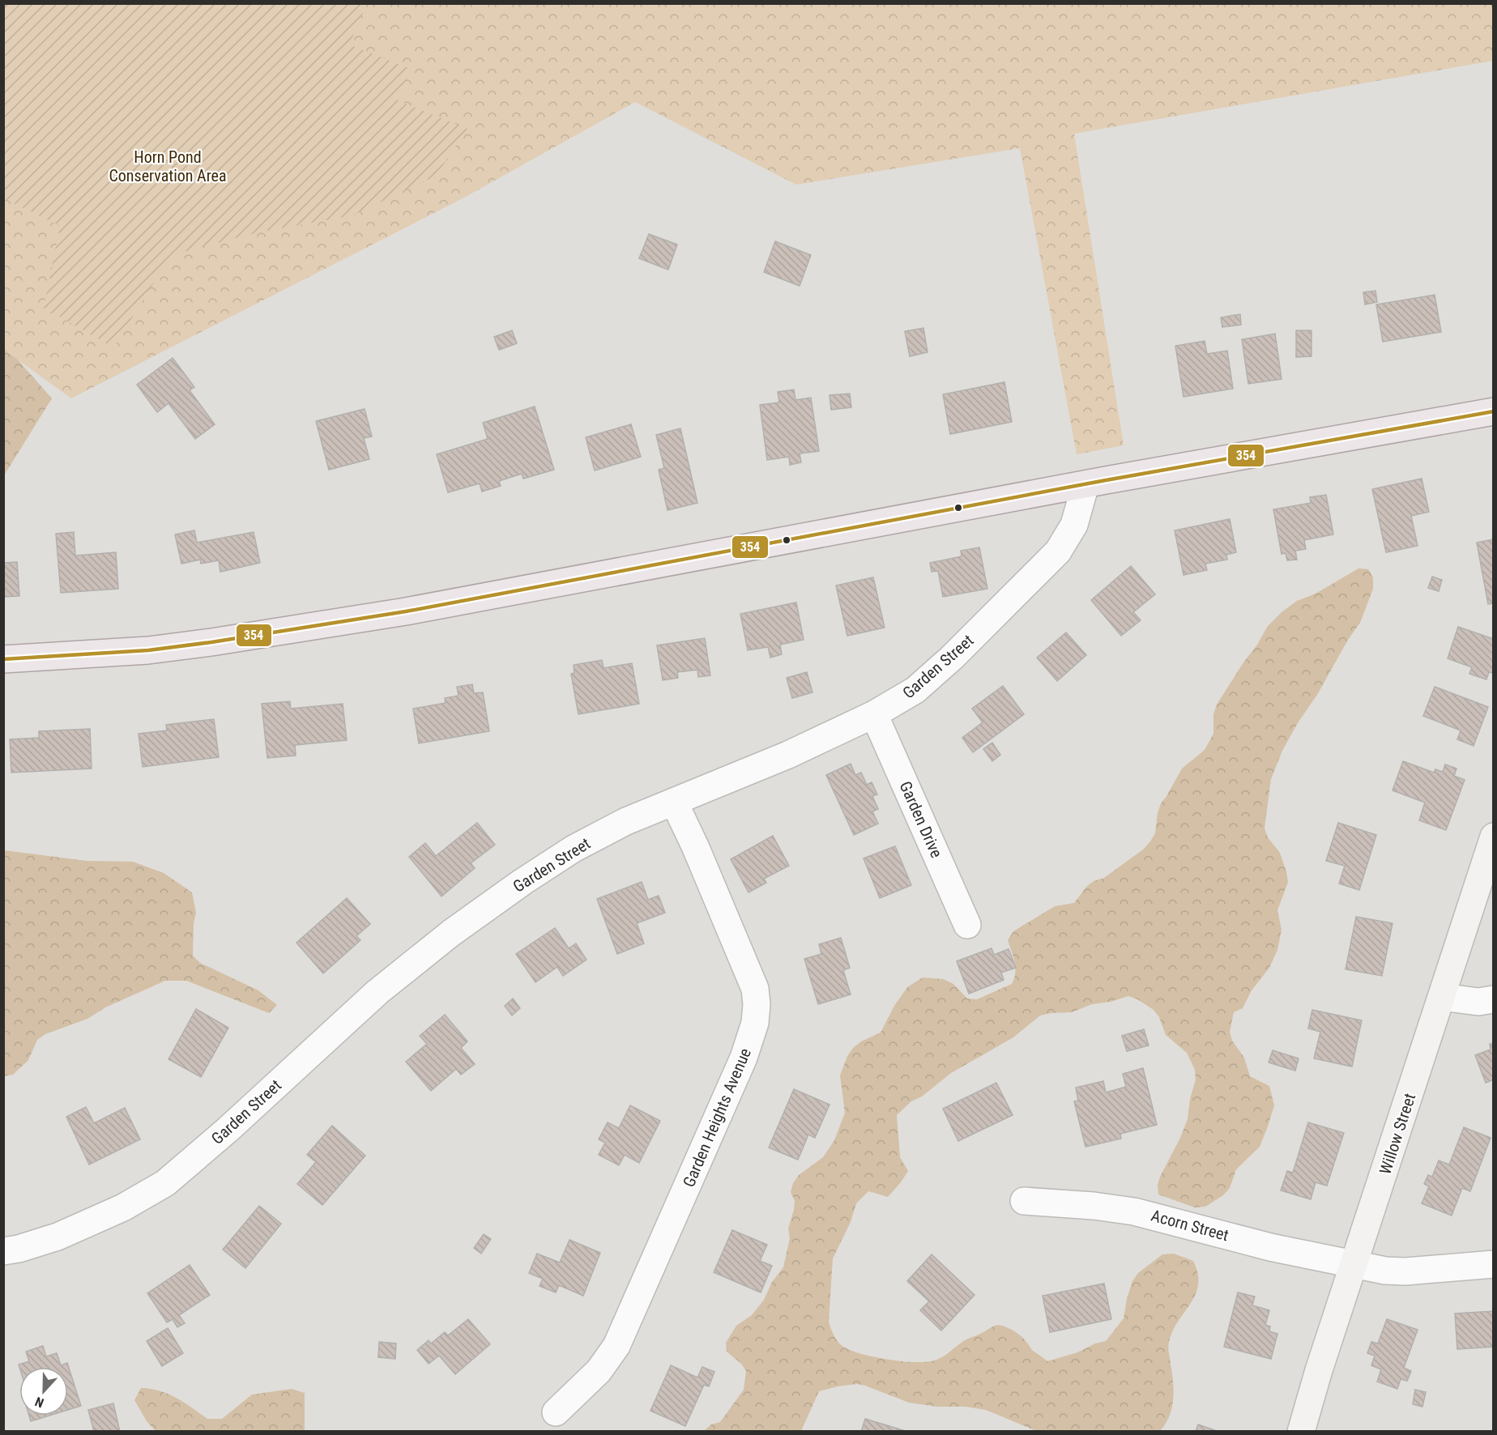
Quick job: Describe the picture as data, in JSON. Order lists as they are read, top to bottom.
{
  "streets": {
    "street": [
      "Garden Street",
      "Garden Drive",
      "Garden Heights Avenue",
      "Willow Street",
      "Acorn Street"
    ]
  },
  "crossings": [
    ["Garden Street", "Garden Drive"],
    ["Garden Street", "Garden Heights Avenue"],
    ["Willow Street", "Acorn Street"]
  ],
  "parks": ["Horn Pond Conservation Area"],
  "lines": ["transit line 354"],
  "north": "bottom"
}
